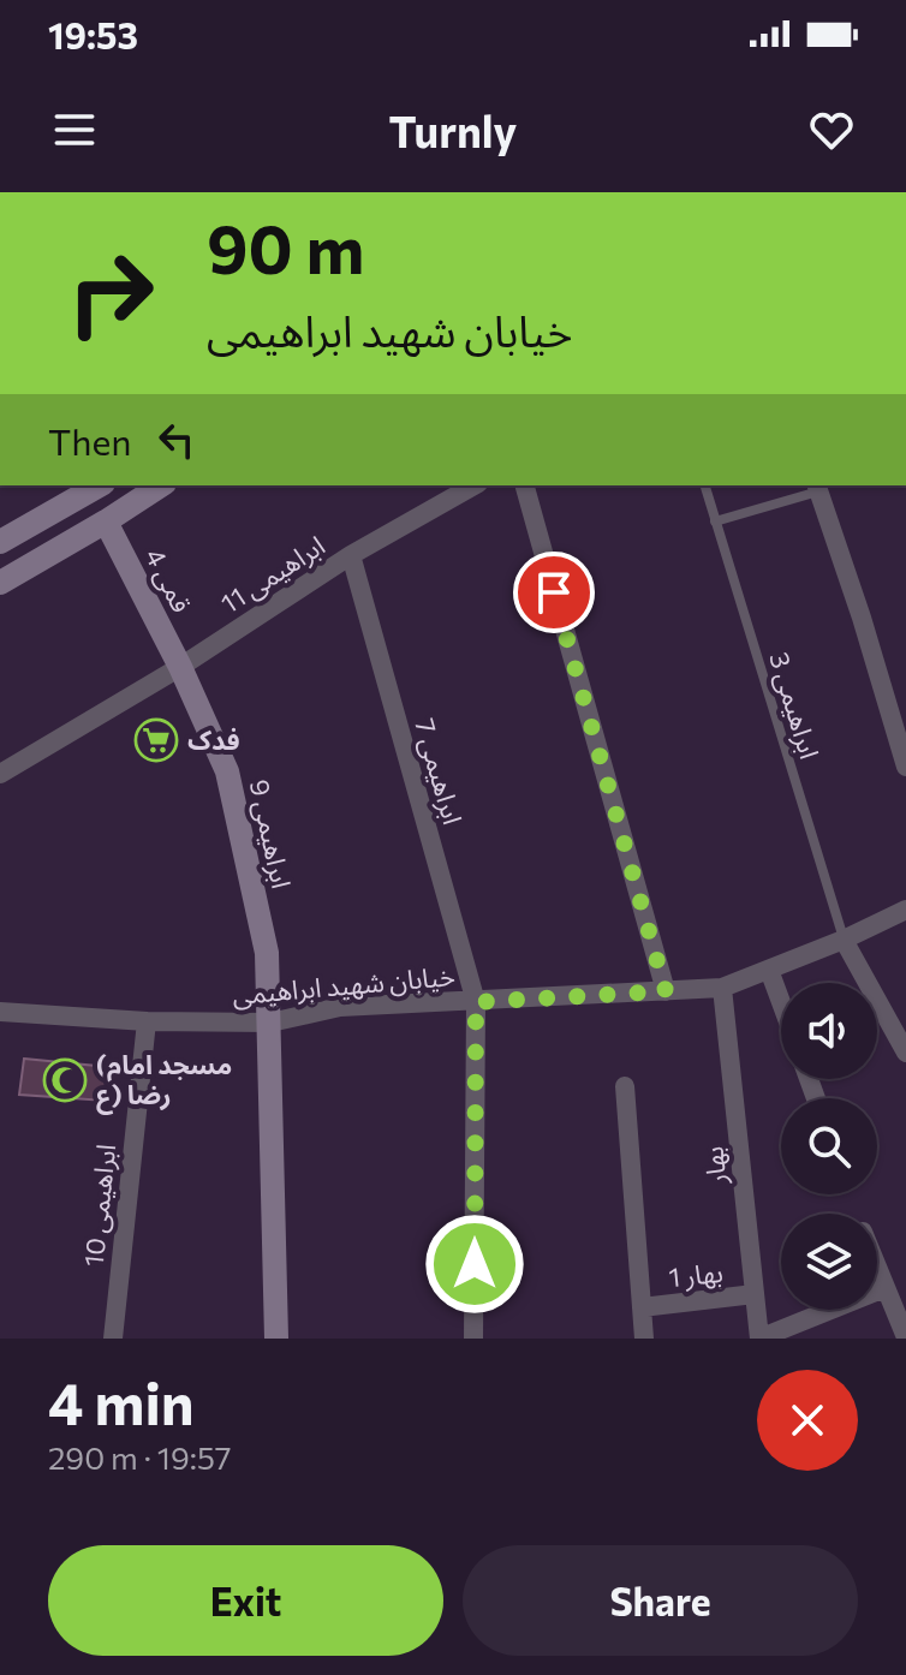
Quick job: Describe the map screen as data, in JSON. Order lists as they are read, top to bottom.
{
  "streets": {
    "main road": ["قمی 4", "ابراهیمی 9"],
    "street": [
      "ابراهیمی 11",
      "ابراهیمی 7",
      "خیابان شهید ابراهیمی",
      "بهار",
      "ابراهیمی 10",
      "بهار 1"
    ],
    "lane": ["ابراهیمی 3"]
  },
  "crossings": [
    ["ابراهیمی 11", "قمی 4"],
    ["ابراهیمی 11", "ابراهیمی 7"],
    ["ابراهیمی 11", "ابراهیمی 9"],
    ["قمی 4", "ابراهیمی 9"],
    ["ابراهیمی 3", "خیابان شهید ابراهیمی"],
    ["ابراهیمی 7", "خیابان شهید ابراهیمی"],
    ["ابراهیمی 9", "خیابان شهید ابراهیمی"],
    ["خیابان شهید ابراهیمی", "بهار"],
    ["خیابان شهید ابراهیمی", "ابراهیمی 10"],
    ["بهار", "بهار 1"]
  ],
  "places": {
    "supermarket": ["فدک"],
    "mosque": ["(مسجد امام رضا (ع"]
  },
  "page": {
    "status": "19:53",
    "header": "Turnly",
    "turn": ["90 m", "خیابان شهید ابراهیمی"],
    "then": "Then",
    "heading": ["4 min", "290 m · 19:57"],
    "buttons": ["Exit", "Share"]
  }
}
